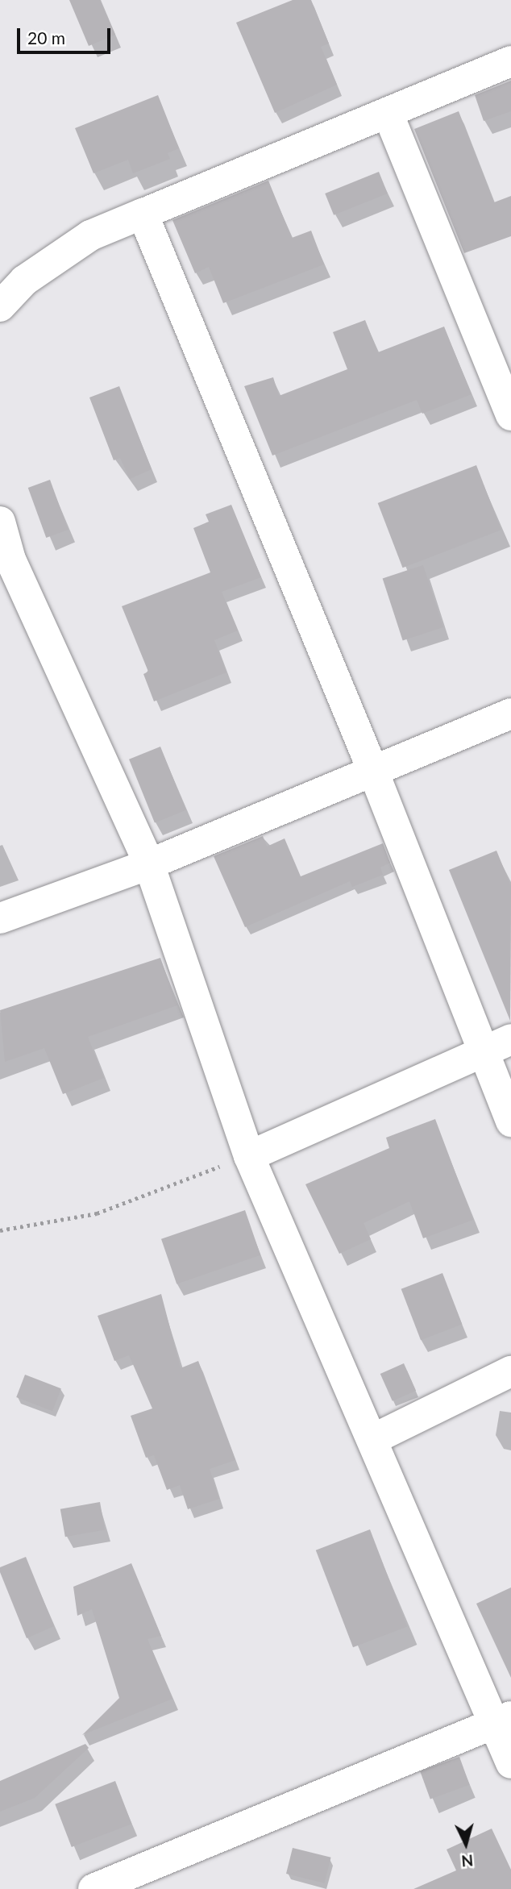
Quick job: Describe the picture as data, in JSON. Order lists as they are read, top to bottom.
{
  "scale_bar": "20 m",
  "north": "bottom"
}
